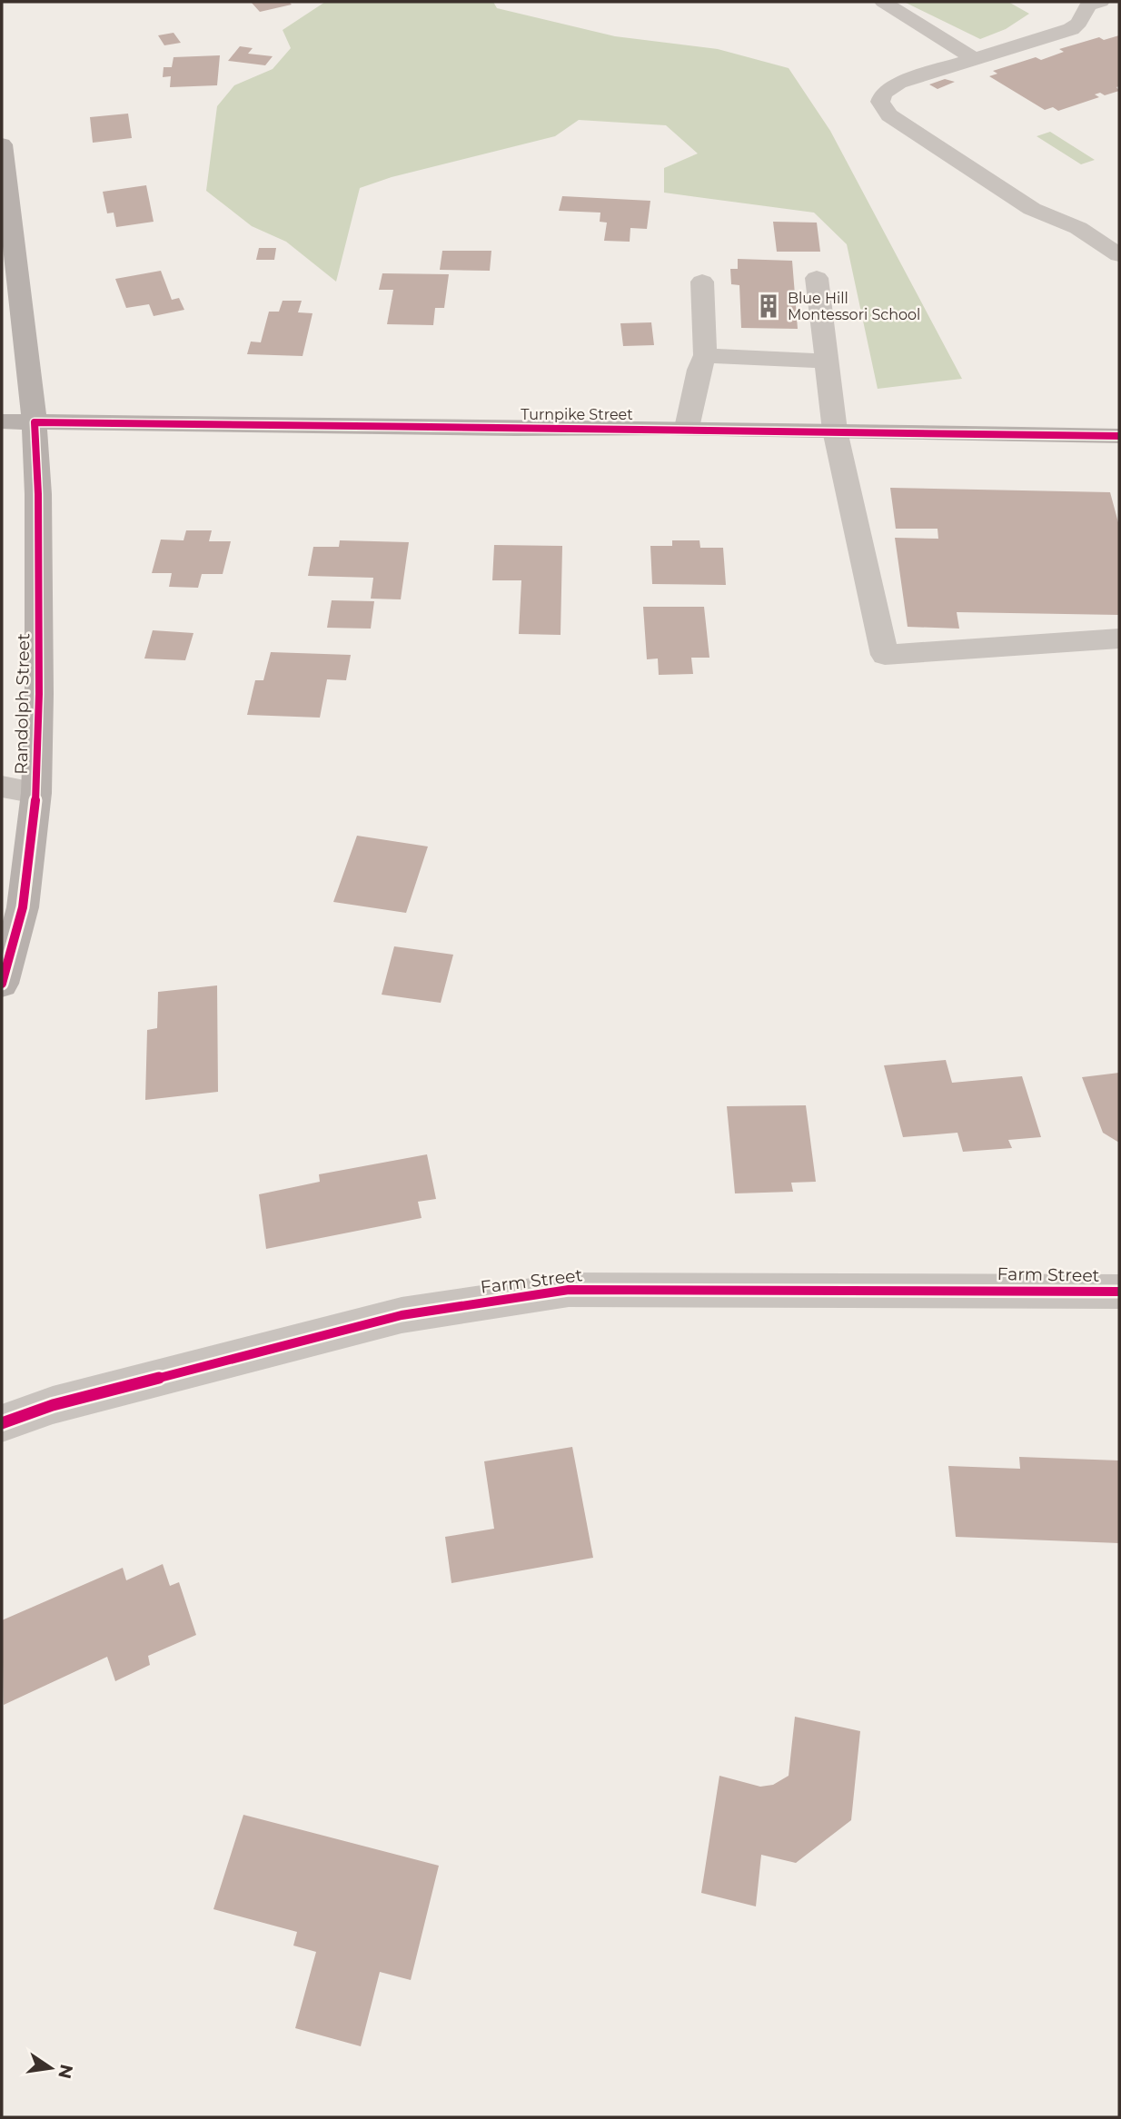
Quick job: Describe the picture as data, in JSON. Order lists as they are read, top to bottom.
{
  "streets": {
    "main road": ["Turnpike Street", "Randolph Street"],
    "street": ["Farm Street"]
  },
  "crossings": [
    ["Turnpike Street", "Randolph Street"]
  ],
  "places": {
    "building": ["Blue Hill Montessori School"]
  },
  "north": "right"
}
